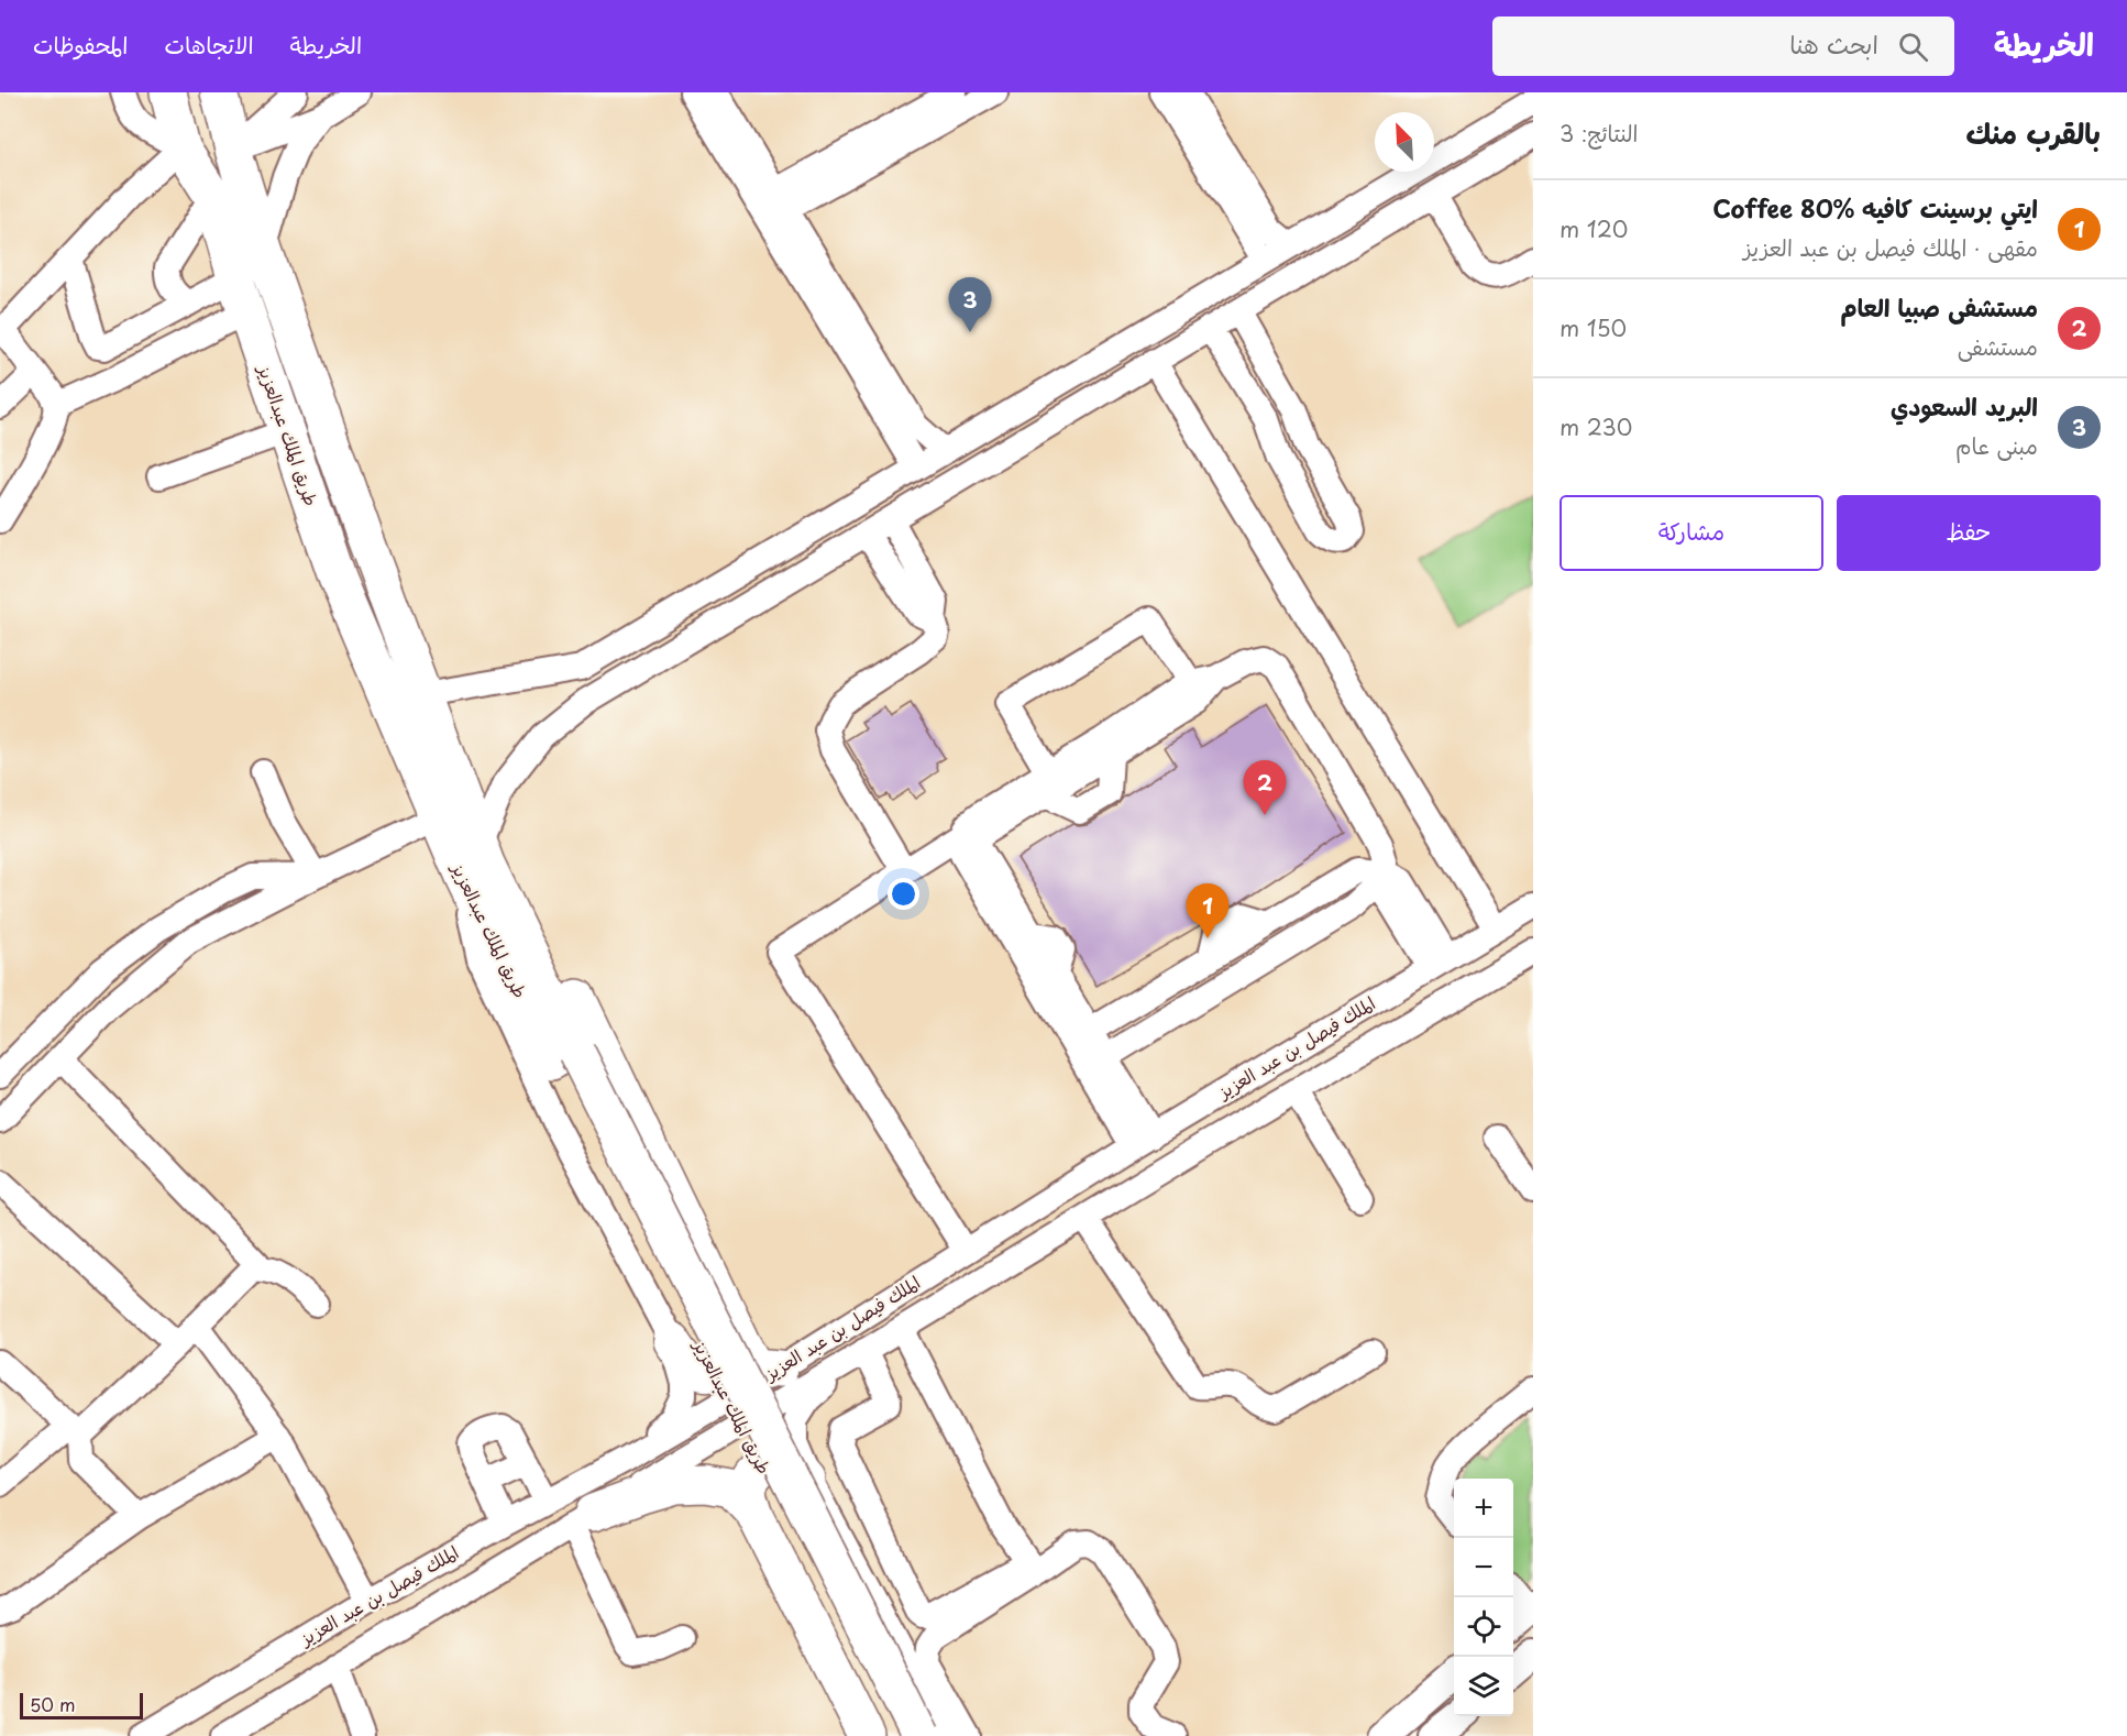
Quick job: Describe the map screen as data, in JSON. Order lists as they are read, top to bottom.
{
  "streets": {
    "highway": ["طريق الملك عبدالعزيز"],
    "street": ["الملك فيصل بن عبد العزيز"]
  },
  "scale_bar": "50 m",
  "north": "top left",
  "page": {
    "header": "الخريطة",
    "search": "ابحث هنا",
    "nav": ["الخريطة", "الاتجاهات", "المحفوظات"],
    "heading": ["بالقرب منك", "النتائج: 3"],
    "list": [
      {
        "mark": "1",
        "name": "ايتي برسينت كافيه Coffee 80%",
        "note": "مقهى · الملك فيصل بن عبد العزيز",
        "value": "120 m"
      },
      {
        "mark": "2",
        "name": "مستشفى صبيا العام",
        "note": "مستشفى",
        "value": "150 m"
      },
      {
        "mark": "3",
        "name": "البريد السعودي",
        "note": "مبنى عام",
        "value": "230 m"
      }
    ],
    "pins": ["3", "2", "1"],
    "buttons": ["حفظ", "مشاركة"],
    "map_buttons": ["+", "−"],
    "scale": "50 m"
  }
}
